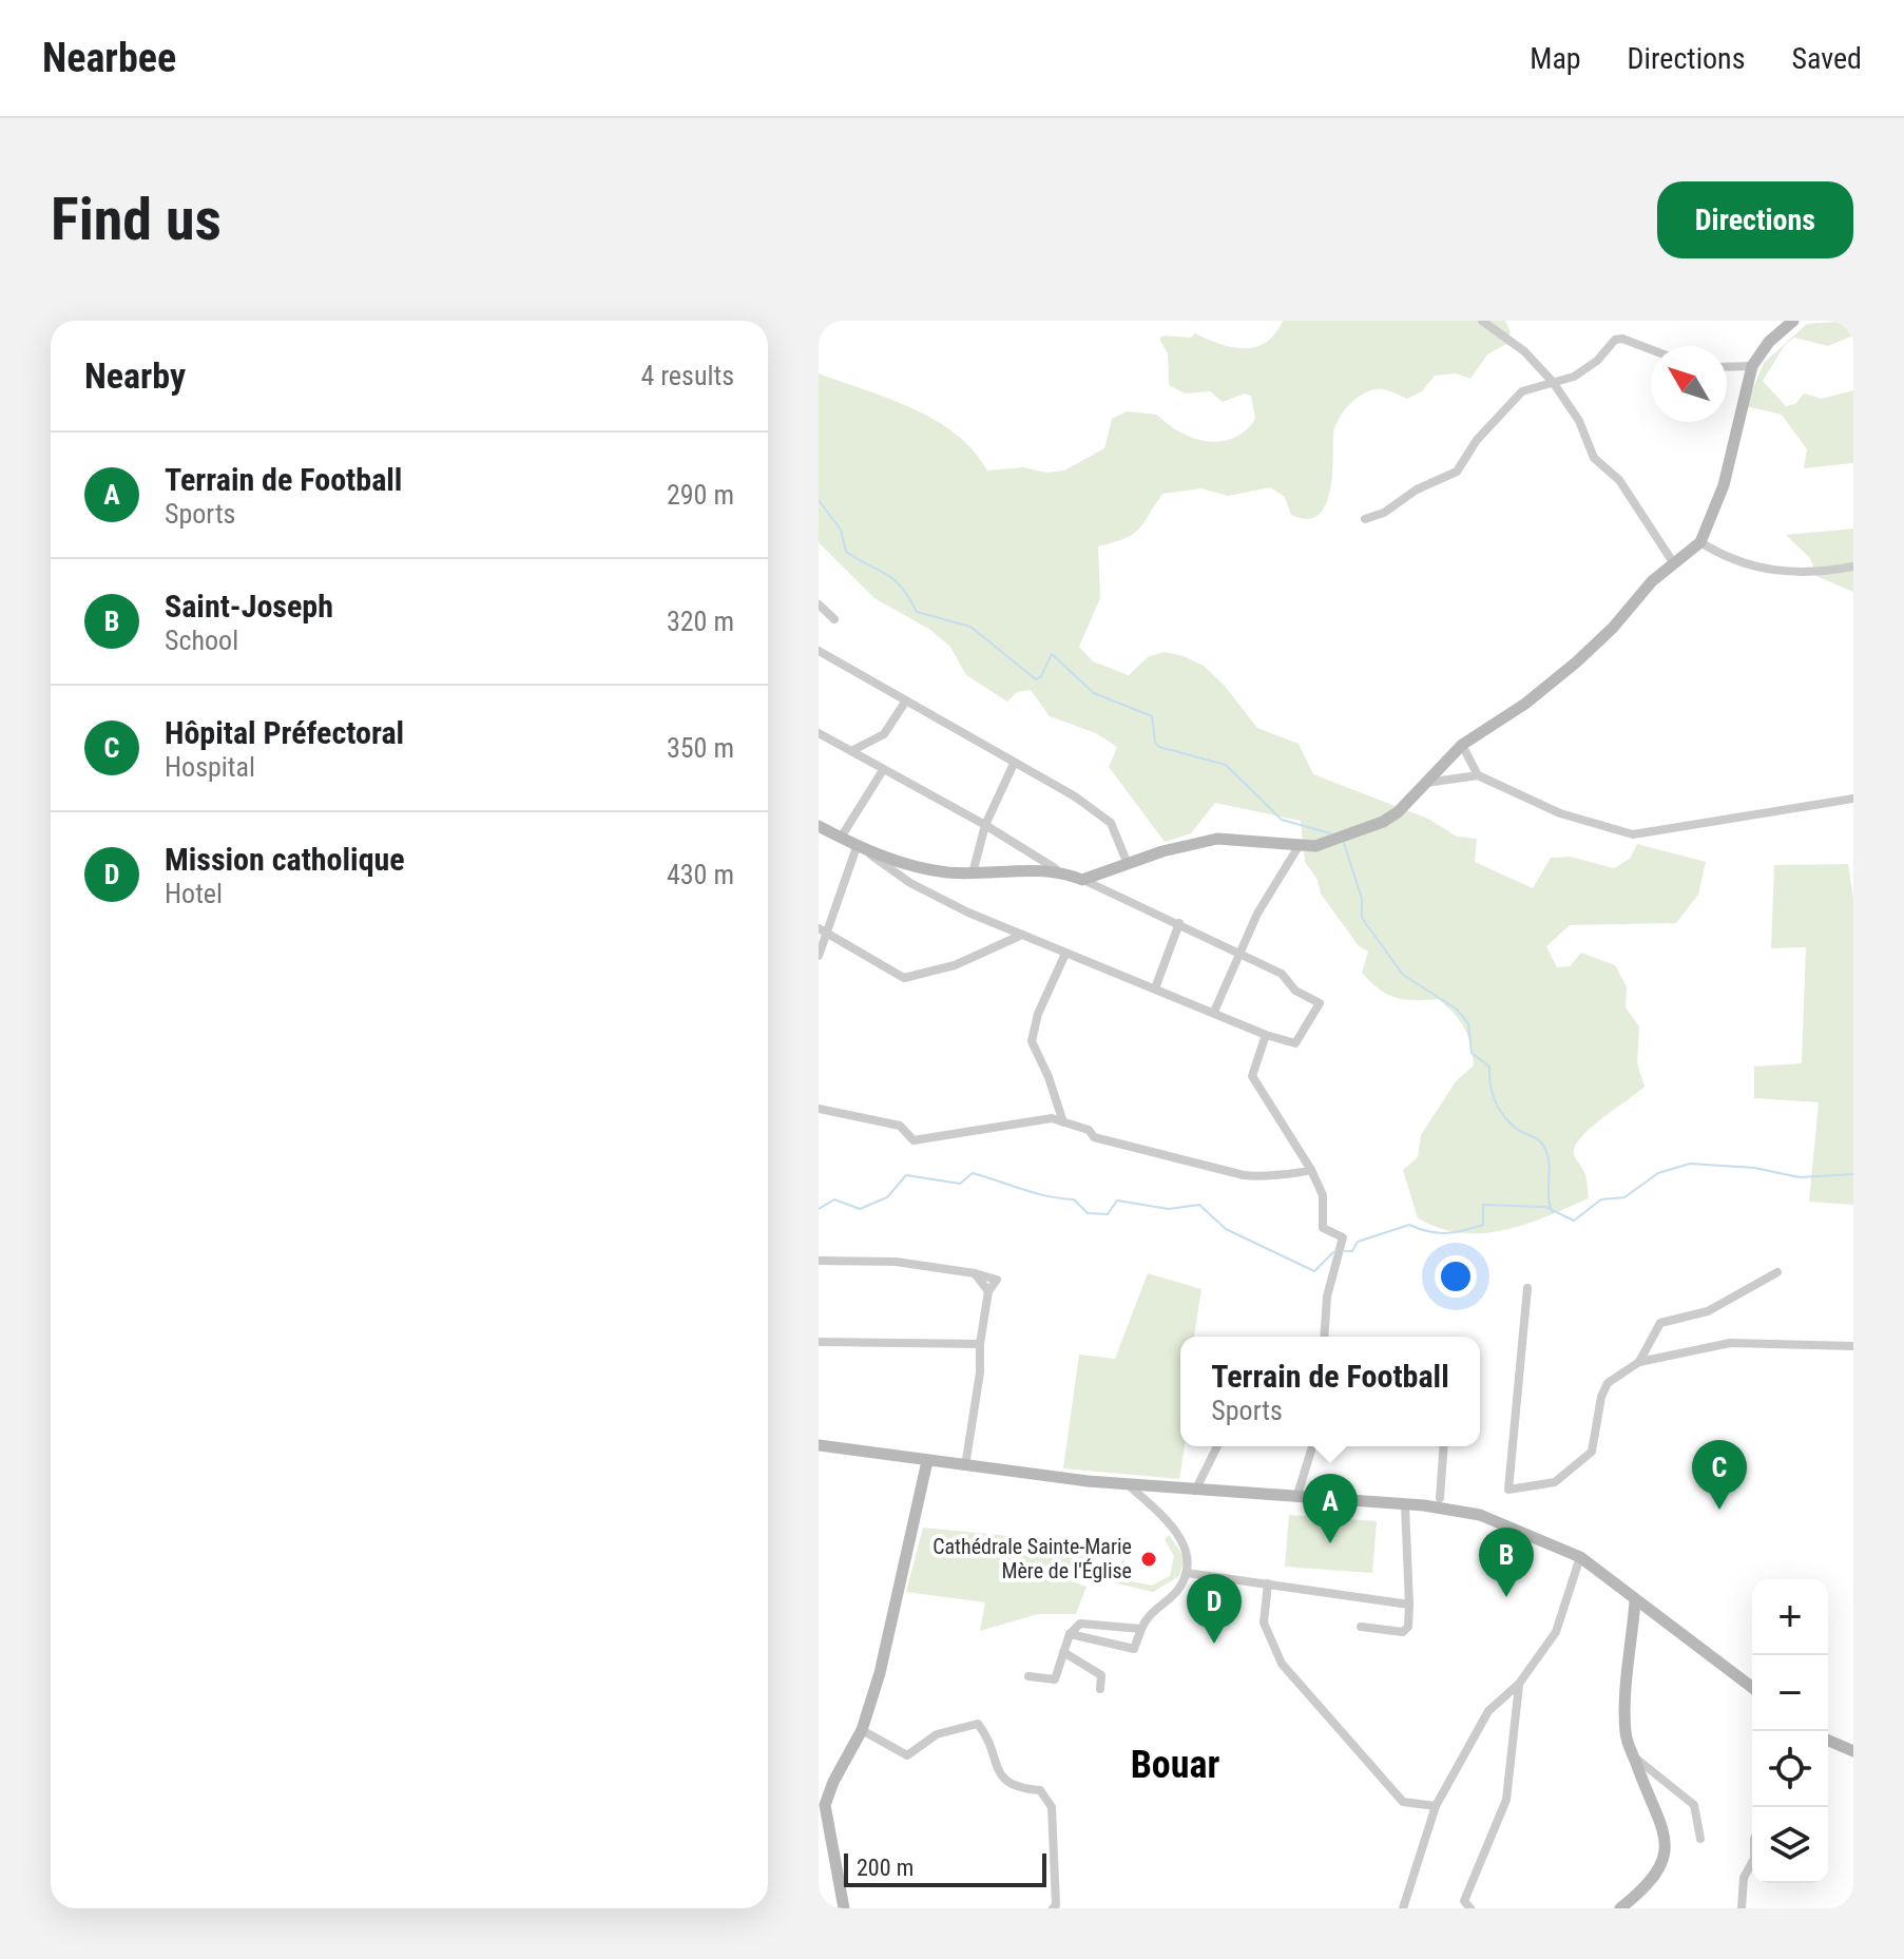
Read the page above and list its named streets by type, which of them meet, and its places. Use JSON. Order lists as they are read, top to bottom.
{
  "districts": ["Bouar"],
  "places": ["Cathédrale Sainte-Marie Mère de l'Église"],
  "scale_bar": "200 m",
  "north": "top left",
  "page": {
    "header": "Nearbee",
    "nav": ["Map", "Directions", "Saved"],
    "buttons": "Directions",
    "title": "Find us",
    "heading": ["Nearby", "4 results"],
    "list": [
      {
        "mark": "A",
        "name": "Terrain de Football",
        "note": "Sports",
        "value": "290 m"
      },
      {
        "mark": "B",
        "name": "Saint-Joseph",
        "note": "School",
        "value": "320 m"
      },
      {
        "mark": "C",
        "name": "Hôpital Préfectoral",
        "note": "Hospital",
        "value": "350 m"
      },
      {
        "mark": "D",
        "name": "Mission catholique",
        "note": "Hotel",
        "value": "430 m"
      }
    ],
    "popup": ["Terrain de Football", "Sports"],
    "pins": [
      "C",
      "A",
      "B",
      "D"
    ],
    "map_buttons": ["+", "−"],
    "scale": "200 m"
  }
}
